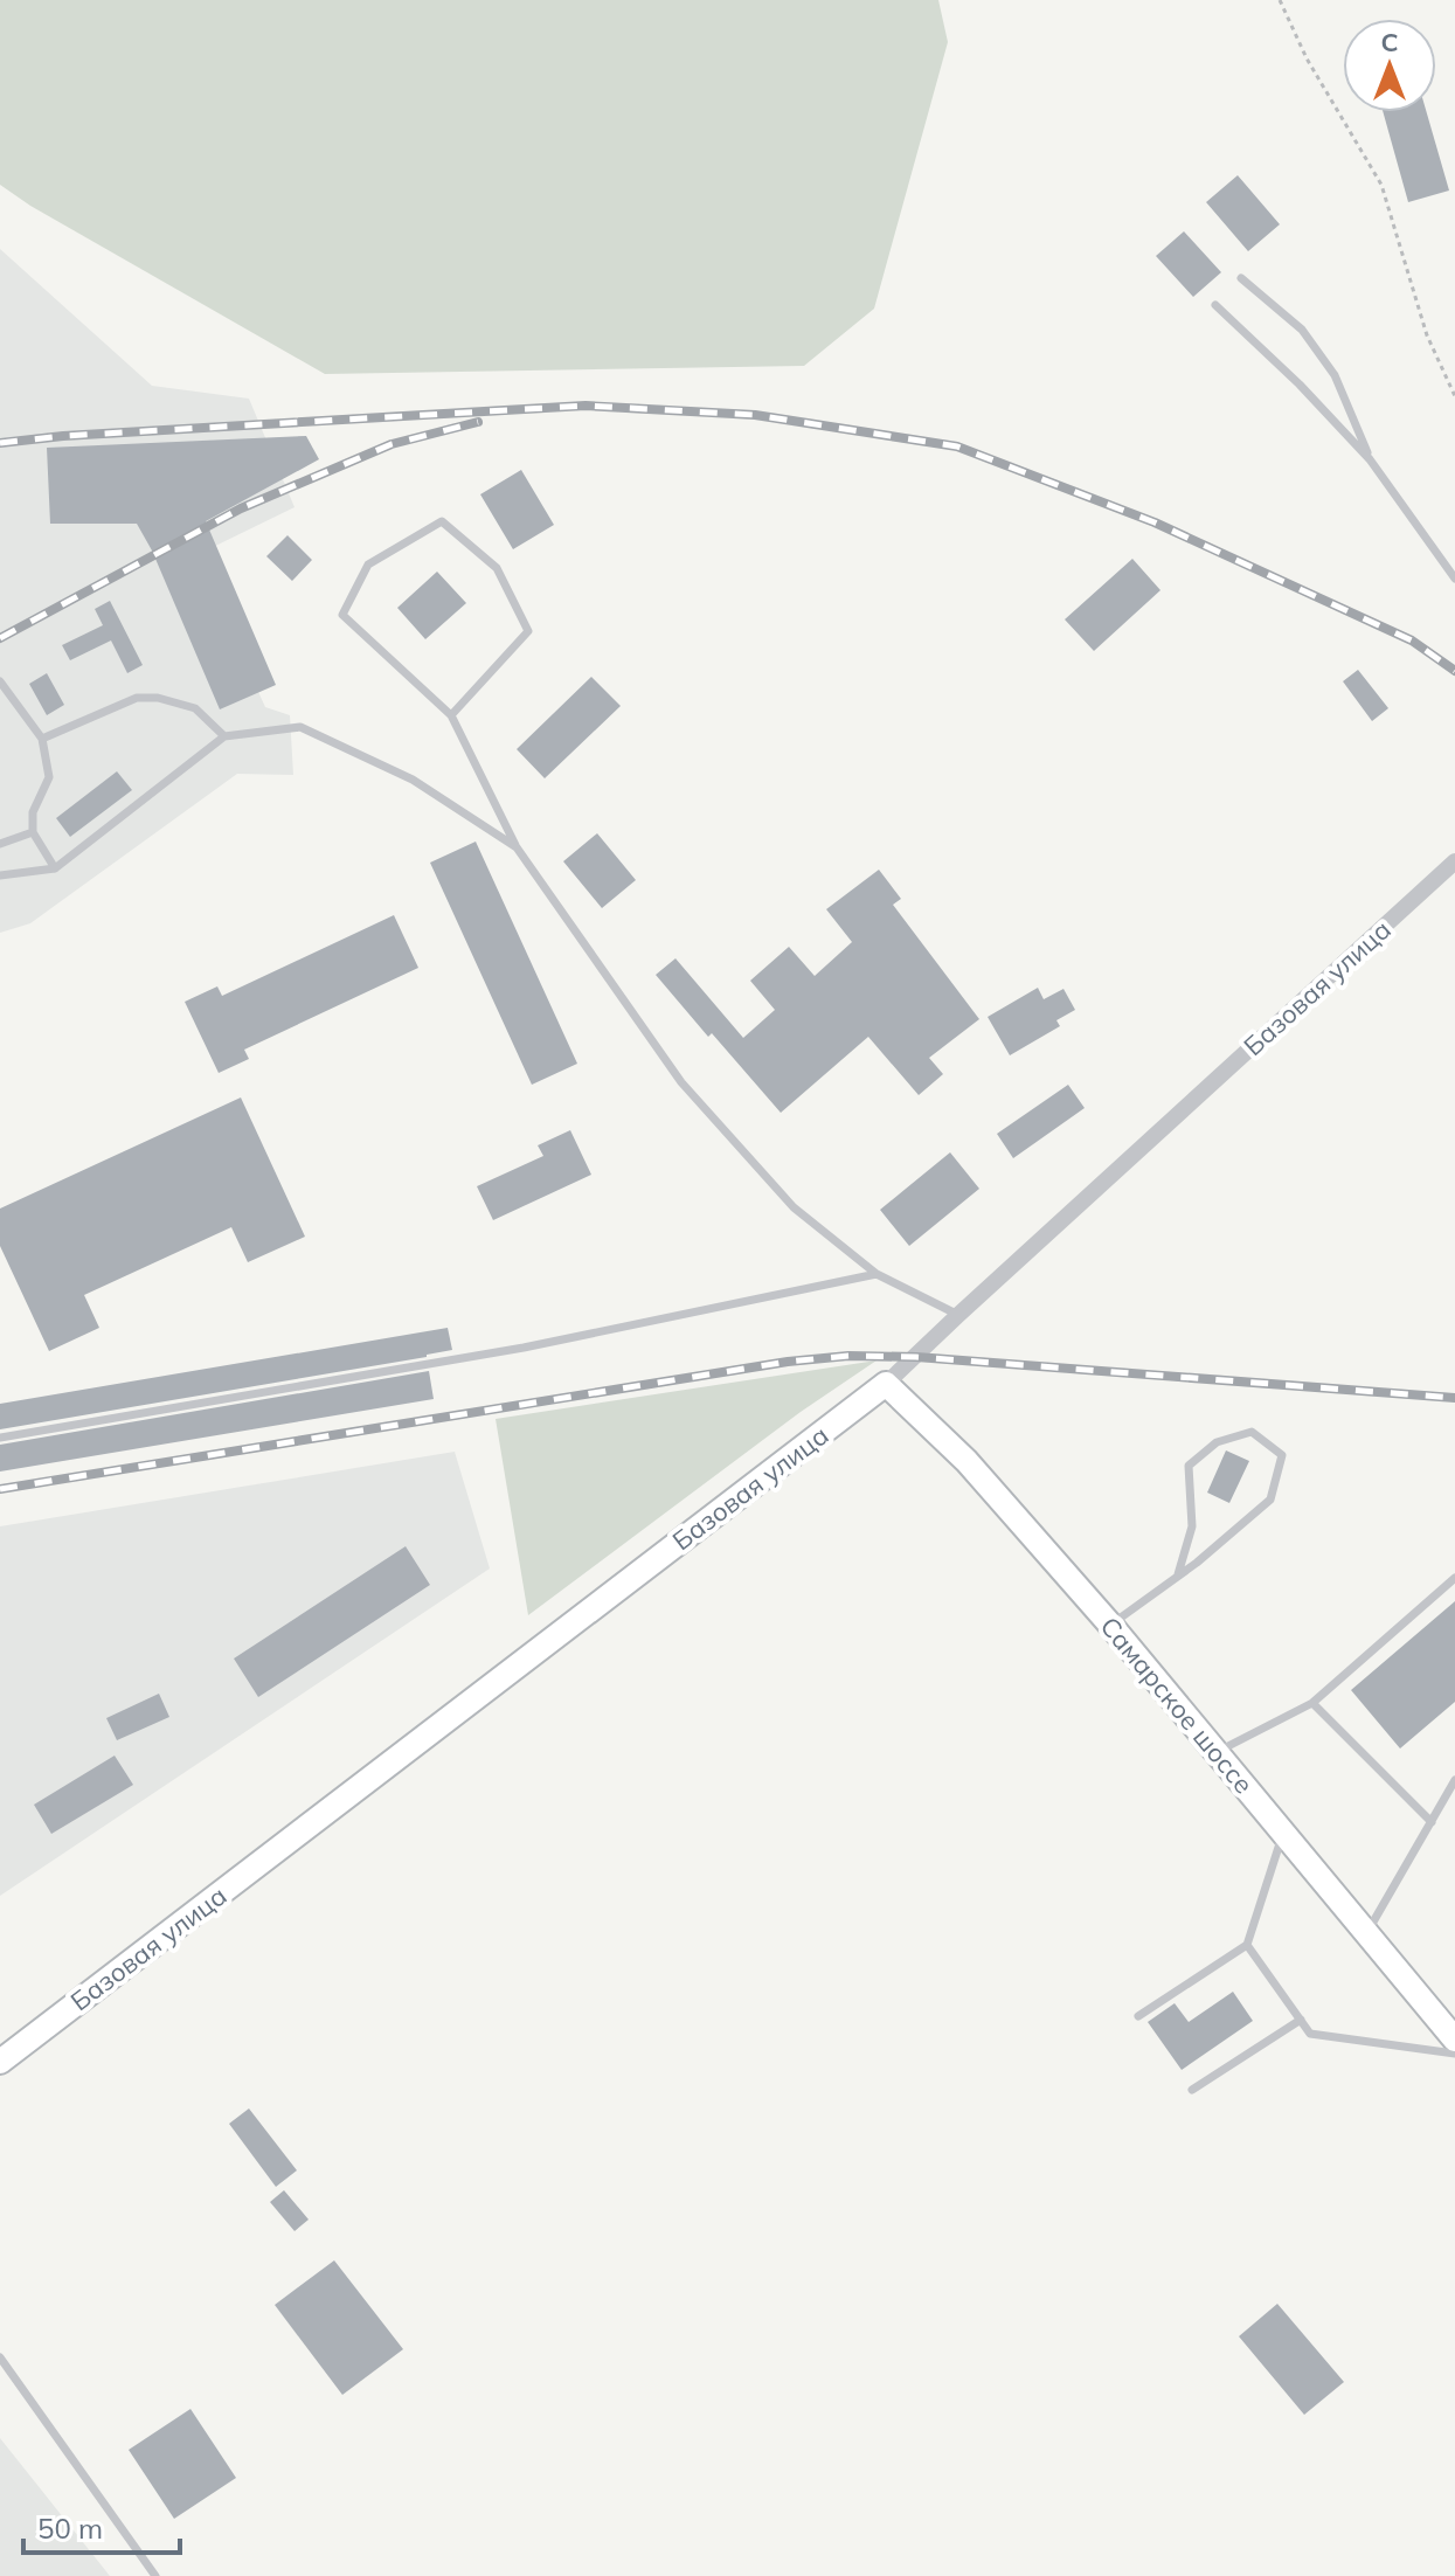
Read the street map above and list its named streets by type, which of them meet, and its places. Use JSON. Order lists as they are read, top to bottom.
{
  "streets": {
    "street": ["Базовая улица", "Самарское шоссе"]
  },
  "crossings": [
    ["Базовая улица", "Самарское шоссе"]
  ],
  "scale_bar": "50 m",
  "north": "top"
}
